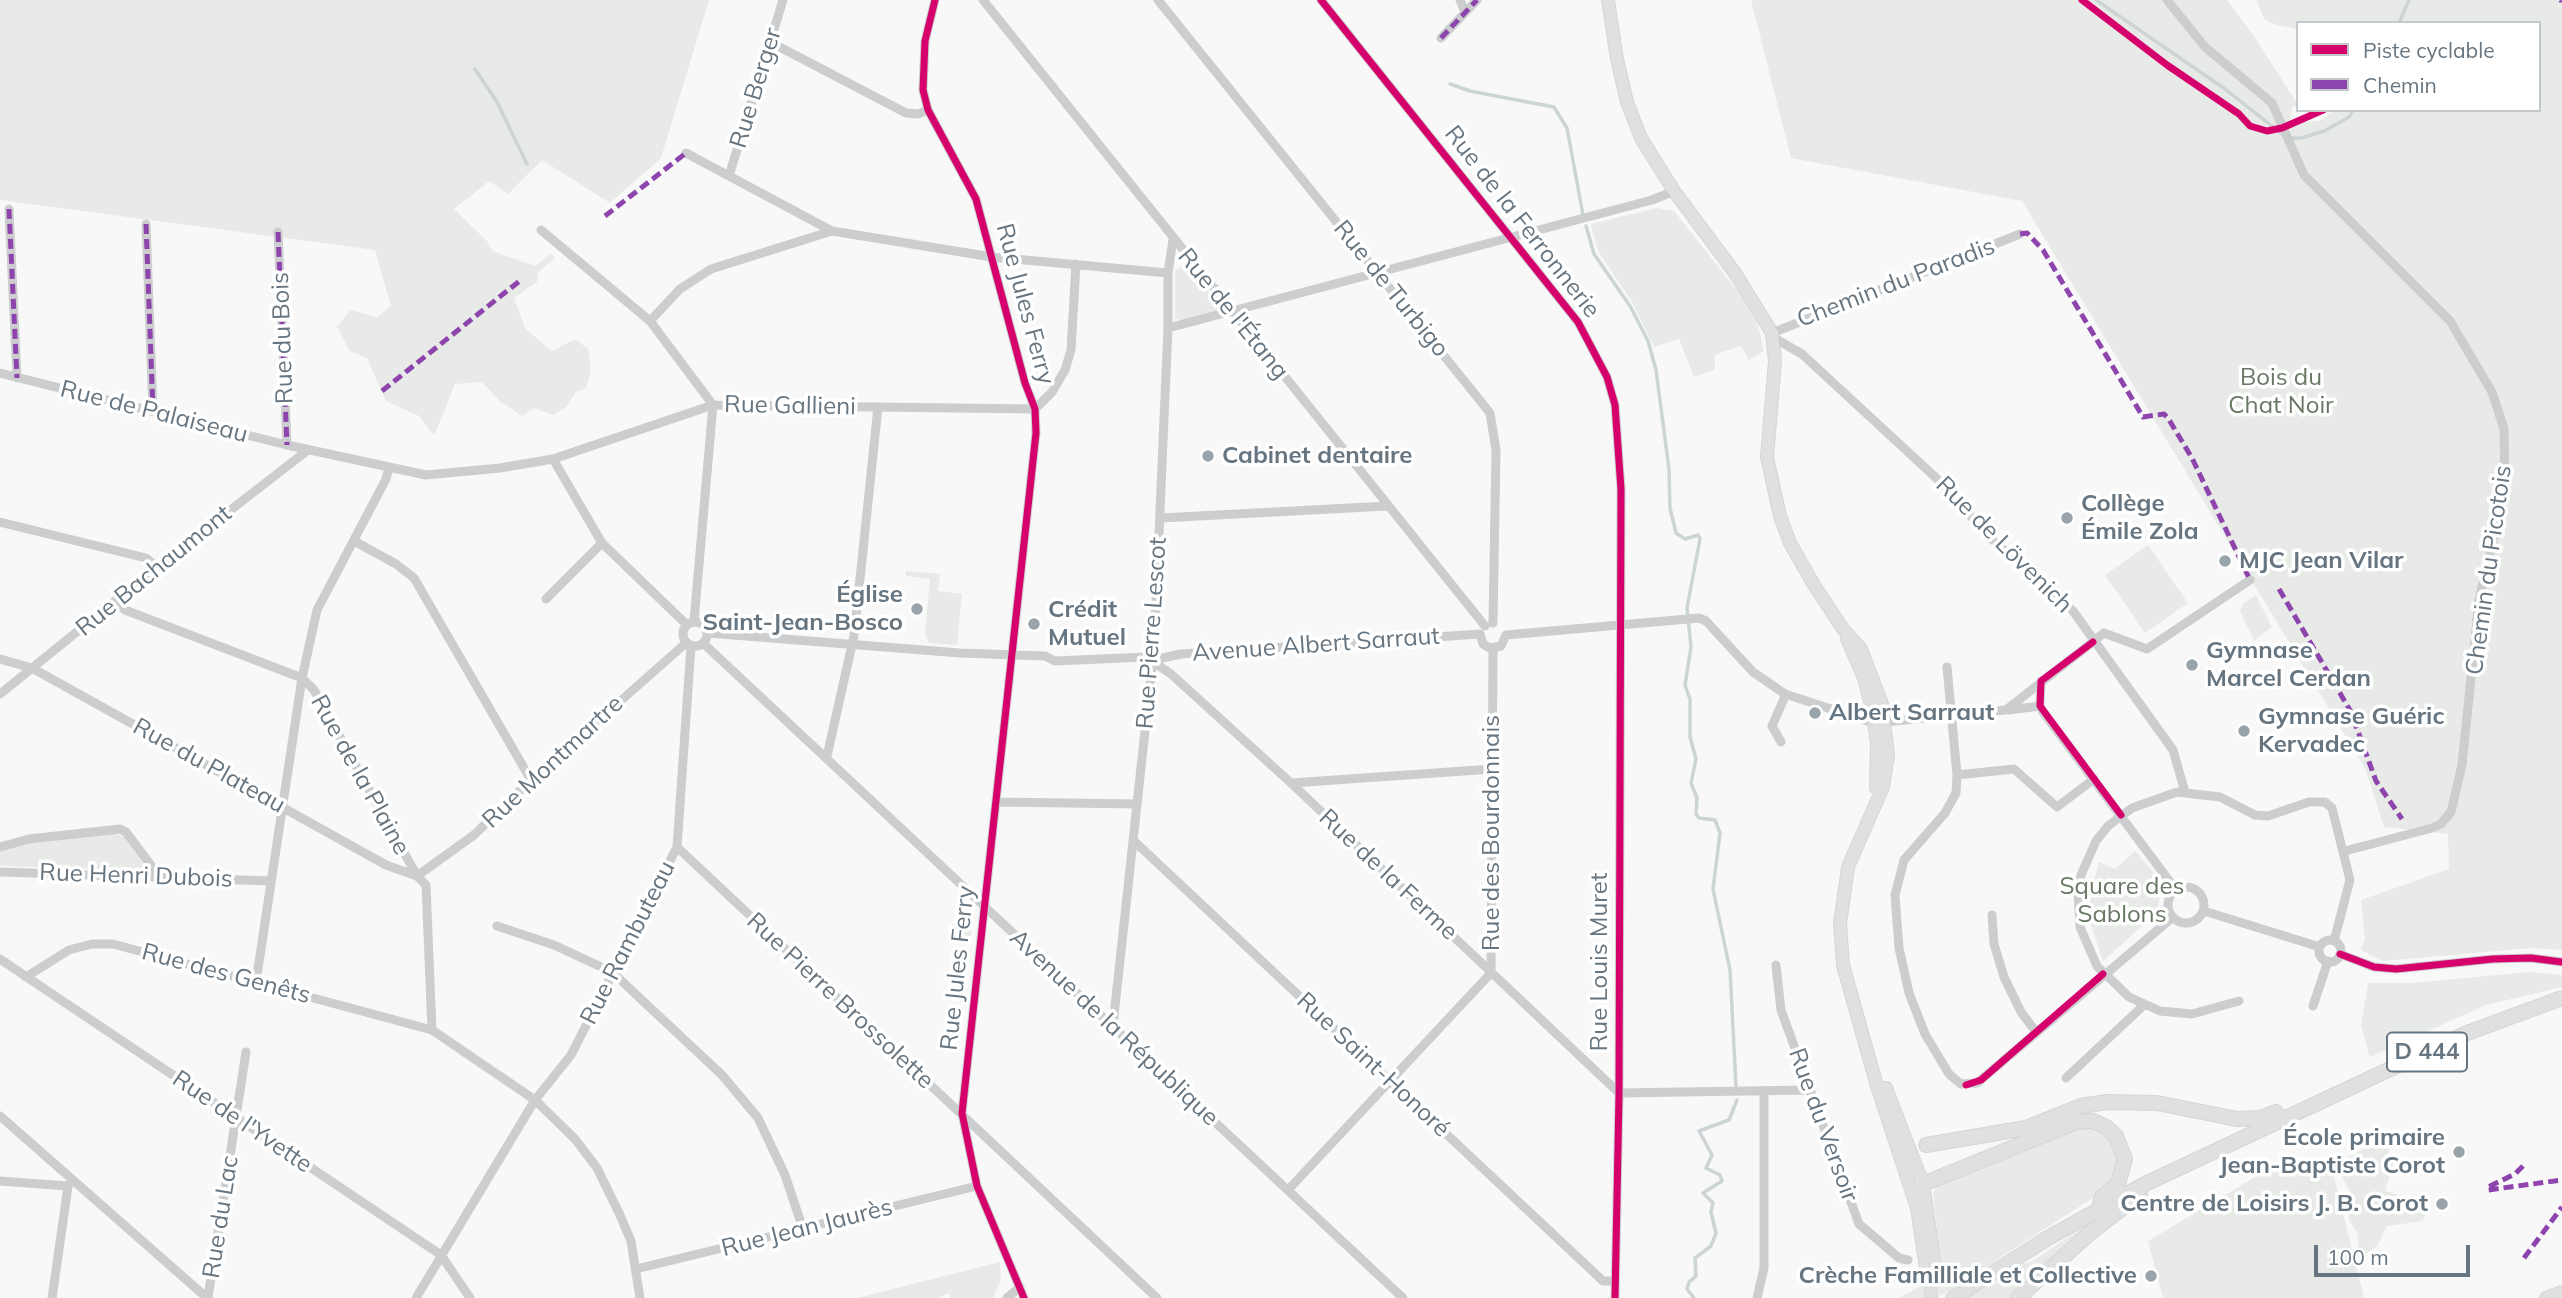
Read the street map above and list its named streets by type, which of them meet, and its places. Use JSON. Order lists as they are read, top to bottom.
{
  "streets": {
    "main road": ["D 444"],
    "street": [
      "Rue Berger",
      "Rue de la Ferronnerie",
      "Chemin du Paradis",
      "Rue de Turbigo",
      "Rue Jules Ferry",
      "Rue de l'Étang",
      "Rue du Bois",
      "Rue Gallieni",
      "Rue de Palaiseau",
      "Rue de Lövenich",
      "Chemin du Picotois",
      "Rue Bachaumont",
      "Rue Pierre Lescot",
      "Avenue Albert Sarraut",
      "Rue Montmartre",
      "Rue du Plateau",
      "Rue de la Plaine",
      "Rue des Bourdonnais",
      "Rue de la Ferme",
      "Rue Henri Dubois",
      "Rue Rambuteau",
      "Rue Louis Muret",
      "Rue des Genêts",
      "Rue Pierre Brossolette",
      "Avenue de la République",
      "Rue Saint-Honoré",
      "Rue de l'Yvette",
      "Rue du Versoir",
      "Rue du Lac",
      "Rue Jean Jaurès"
    ]
  },
  "crossings": [
    ["Rue de la Ferronnerie", "Rue Louis Muret"],
    ["Chemin du Paradis", "Rue de Lövenich"],
    ["Rue de Turbigo", "Rue de l'Étang"],
    ["Rue de Turbigo", "Avenue Albert Sarraut"],
    ["Rue de Turbigo", "Rue des Bourdonnais"],
    ["Rue Jules Ferry", "Rue Gallieni"],
    ["Rue Jules Ferry", "Avenue Albert Sarraut"],
    ["Rue Jules Ferry", "Rue Pierre Brossolette"],
    ["Rue Jules Ferry", "Avenue de la République"],
    ["Rue Jules Ferry", "Rue Jean Jaurès"],
    ["Rue de l'Étang", "Rue Pierre Lescot"],
    ["Rue de l'Étang", "Avenue Albert Sarraut"],
    ["Rue de l'Étang", "Rue des Bourdonnais"],
    ["Rue du Bois", "Rue de Palaiseau"],
    ["Rue Gallieni", "Rue de Palaiseau"],
    ["Rue de Palaiseau", "Rue Bachaumont"],
    ["Rue Bachaumont", "Rue du Plateau"],
    ["Rue Bachaumont", "Rue de la Plaine"],
    ["Rue Pierre Lescot", "Avenue Albert Sarraut"],
    ["Rue Pierre Lescot", "Rue de la Ferme"],
    ["Rue Pierre Lescot", "Avenue de la République"],
    ["Rue Pierre Lescot", "Rue Saint-Honoré"],
    ["Avenue Albert Sarraut", "Rue des Bourdonnais"],
    ["Avenue Albert Sarraut", "Rue de la Ferme"],
    ["Rue Montmartre", "Rue du Plateau"],
    ["Rue Montmartre", "Rue de la Plaine"],
    ["Rue Montmartre", "Rue Rambuteau"],
    ["Rue Montmartre", "Avenue de la République"],
    ["Rue du Plateau", "Rue de la Plaine"],
    ["Rue de la Plaine", "Rue des Genêts"],
    ["Rue des Bourdonnais", "Rue de la Ferme"],
    ["Rue des Bourdonnais", "Avenue de la République"],
    ["Rue des Bourdonnais", "Rue Saint-Honoré"],
    ["Rue de la Ferme", "Rue Louis Muret"],
    ["Rue Rambuteau", "Rue des Genêts"],
    ["Rue Rambuteau", "Rue Pierre Brossolette"],
    ["Rue Rambuteau", "Avenue de la République"],
    ["Rue Rambuteau", "Rue de l'Yvette"],
    ["Rue Louis Muret", "Rue Saint-Honoré"],
    ["Rue des Genêts", "Rue de l'Yvette"],
    ["Rue des Genêts", "Rue Jean Jaurès"],
    ["Rue de l'Yvette", "Rue du Lac"]
  ],
  "parks": ["Bois du Chat Noir", "Square des Sablons"],
  "places": [
    "Cabinet dentaire",
    "Collège Émile Zola",
    "MJC Jean Vilar",
    "Église Saint-Jean-Bosco",
    "Crédit Mutuel",
    "Gymnase Marcel Cerdan",
    "Albert Sarraut",
    "Gymnase Guéric Kervadec",
    "École primaire Jean-Baptiste Corot",
    "Centre de Loisirs J. B. Corot",
    "Crèche Familliale et Collective"
  ],
  "legend": ["Piste cyclable", "Chemin"],
  "scale_bar": "100 m"
}
